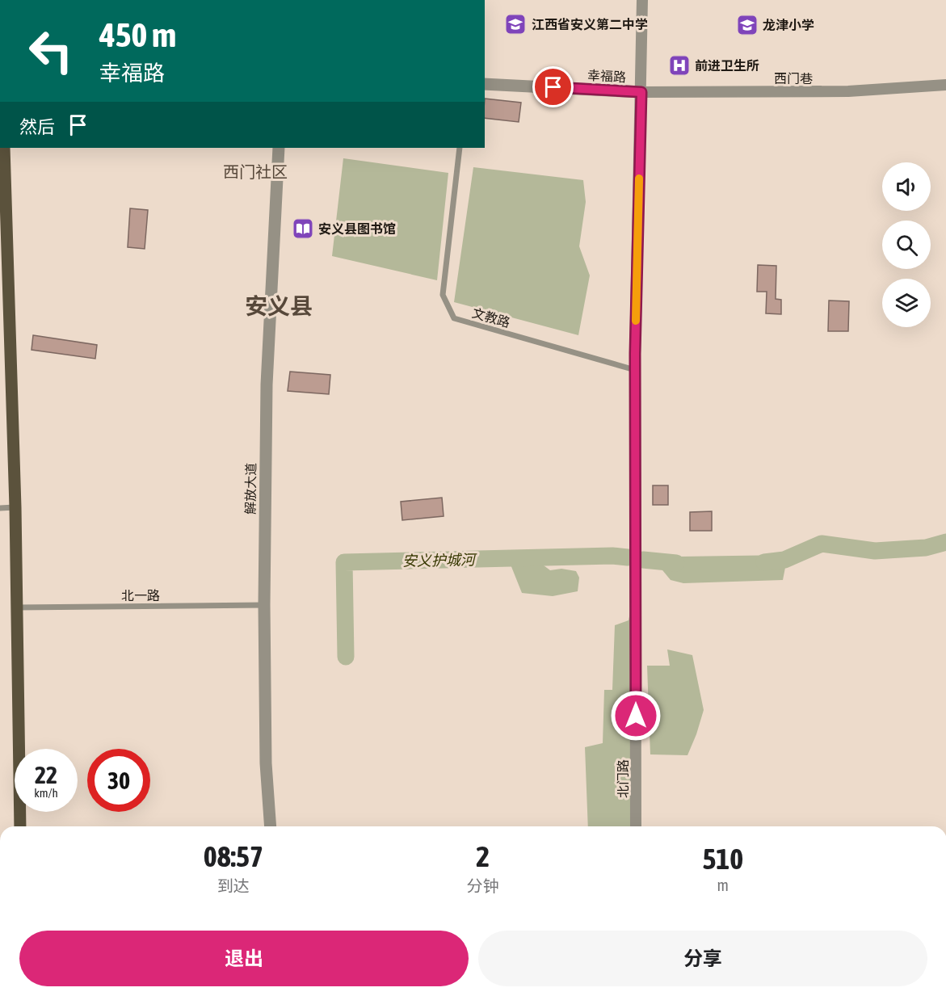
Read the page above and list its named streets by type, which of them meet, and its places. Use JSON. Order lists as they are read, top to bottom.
{
  "streets": {
    "street": [
      "幸福路",
      "西门巷",
      "解放大道",
      "北门路"
    ],
    "lane": ["文教路", "北一路"]
  },
  "crossings": [
    ["幸福路", "西门巷"],
    ["幸福路", "北门路"],
    ["西门巷", "北门路"],
    ["文教路", "北门路"],
    ["解放大道", "北一路"]
  ],
  "districts": ["西门社区", "安义县"],
  "water": ["安义护城河"],
  "places": {
    "school or university": ["江西省安义第二中学", "龙津小学"],
    "hospital": ["前进卫生所"],
    "library": ["安义县图书馆"]
  },
  "page": {
    "turn": ["450 m", "幸福路"],
    "then": "然后",
    "speed": "22 km/h",
    "limit": "30",
    "eta": [
      "08:57",
      "到达",
      "2",
      "分钟",
      "510",
      "m"
    ],
    "buttons": ["退出", "分享"]
  }
}
